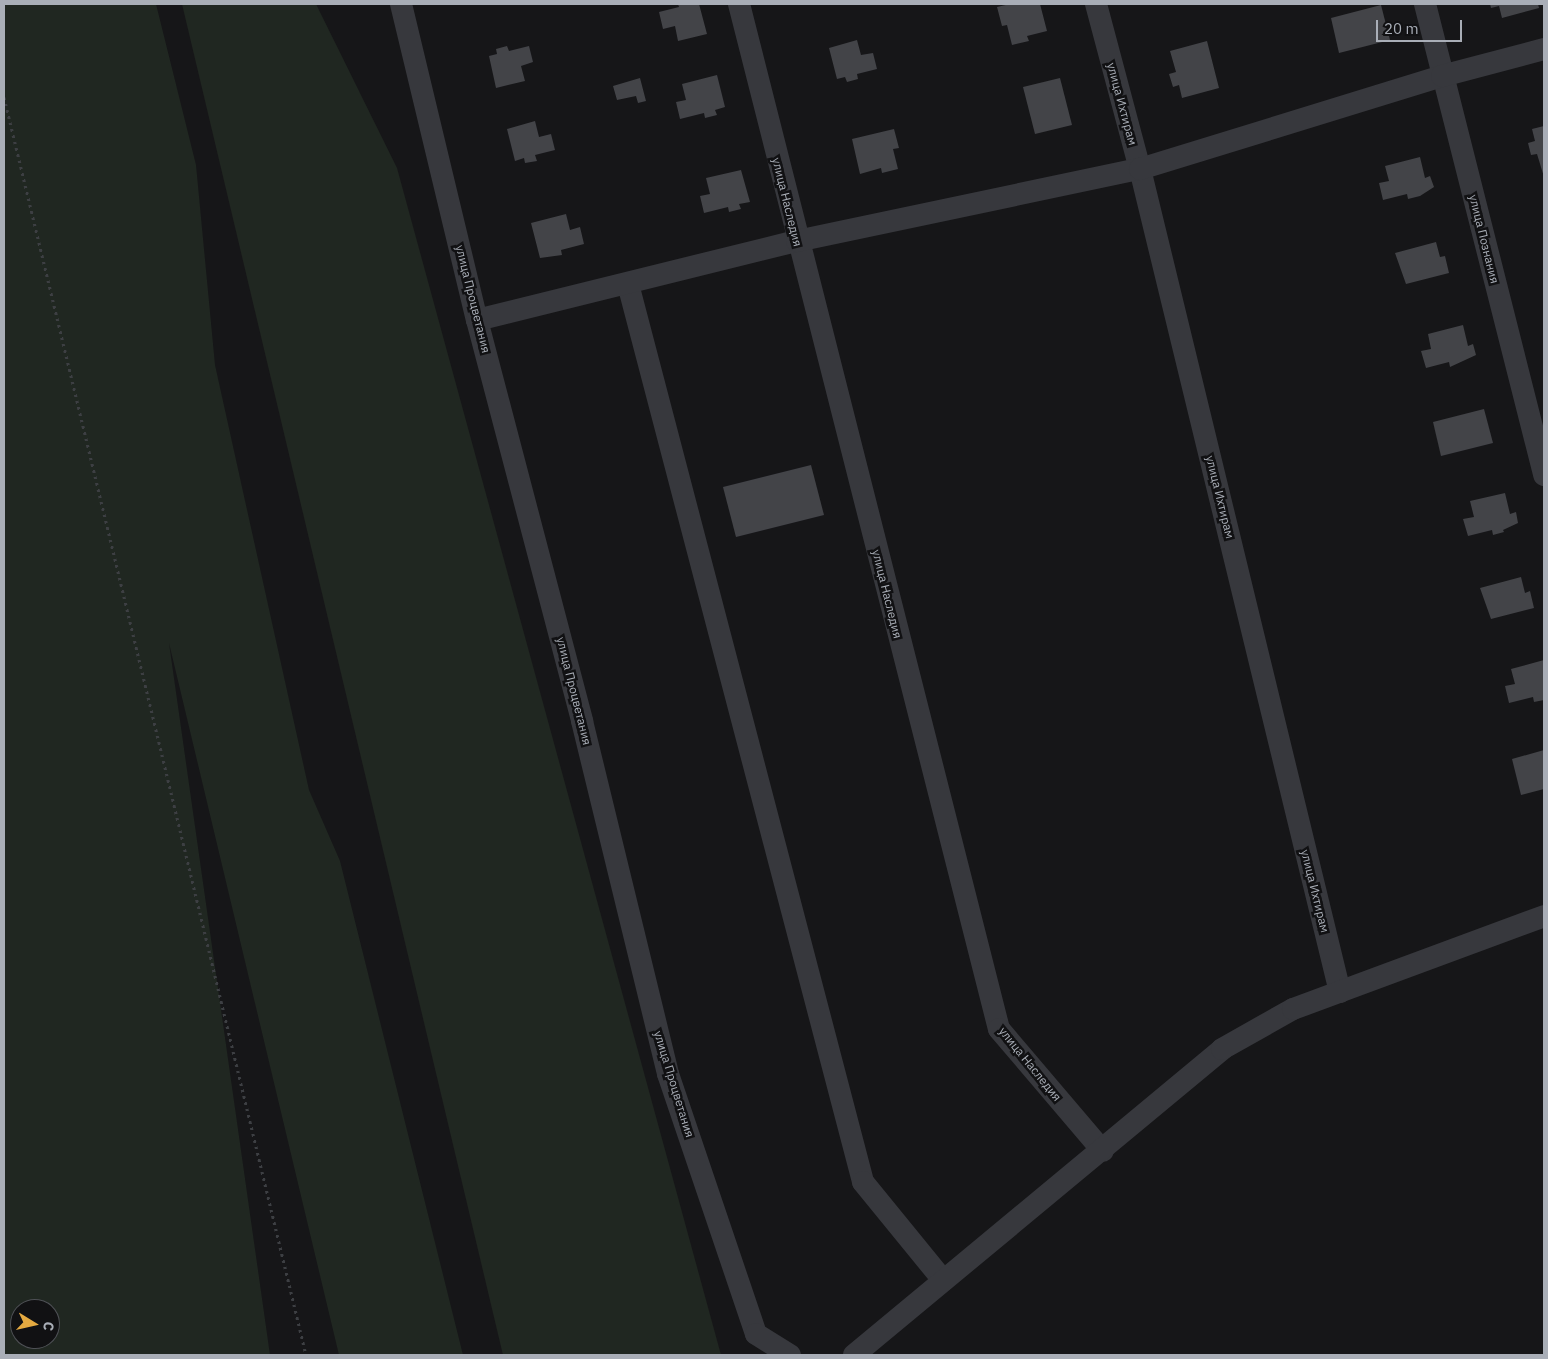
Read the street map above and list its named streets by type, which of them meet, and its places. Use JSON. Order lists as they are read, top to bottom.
{
  "streets": {
    "street": [
      "улица Ихтирам",
      "улица Наследия",
      "улица Познания",
      "улица Процветания"
    ]
  },
  "scale_bar": "20 m",
  "north": "right"
}
